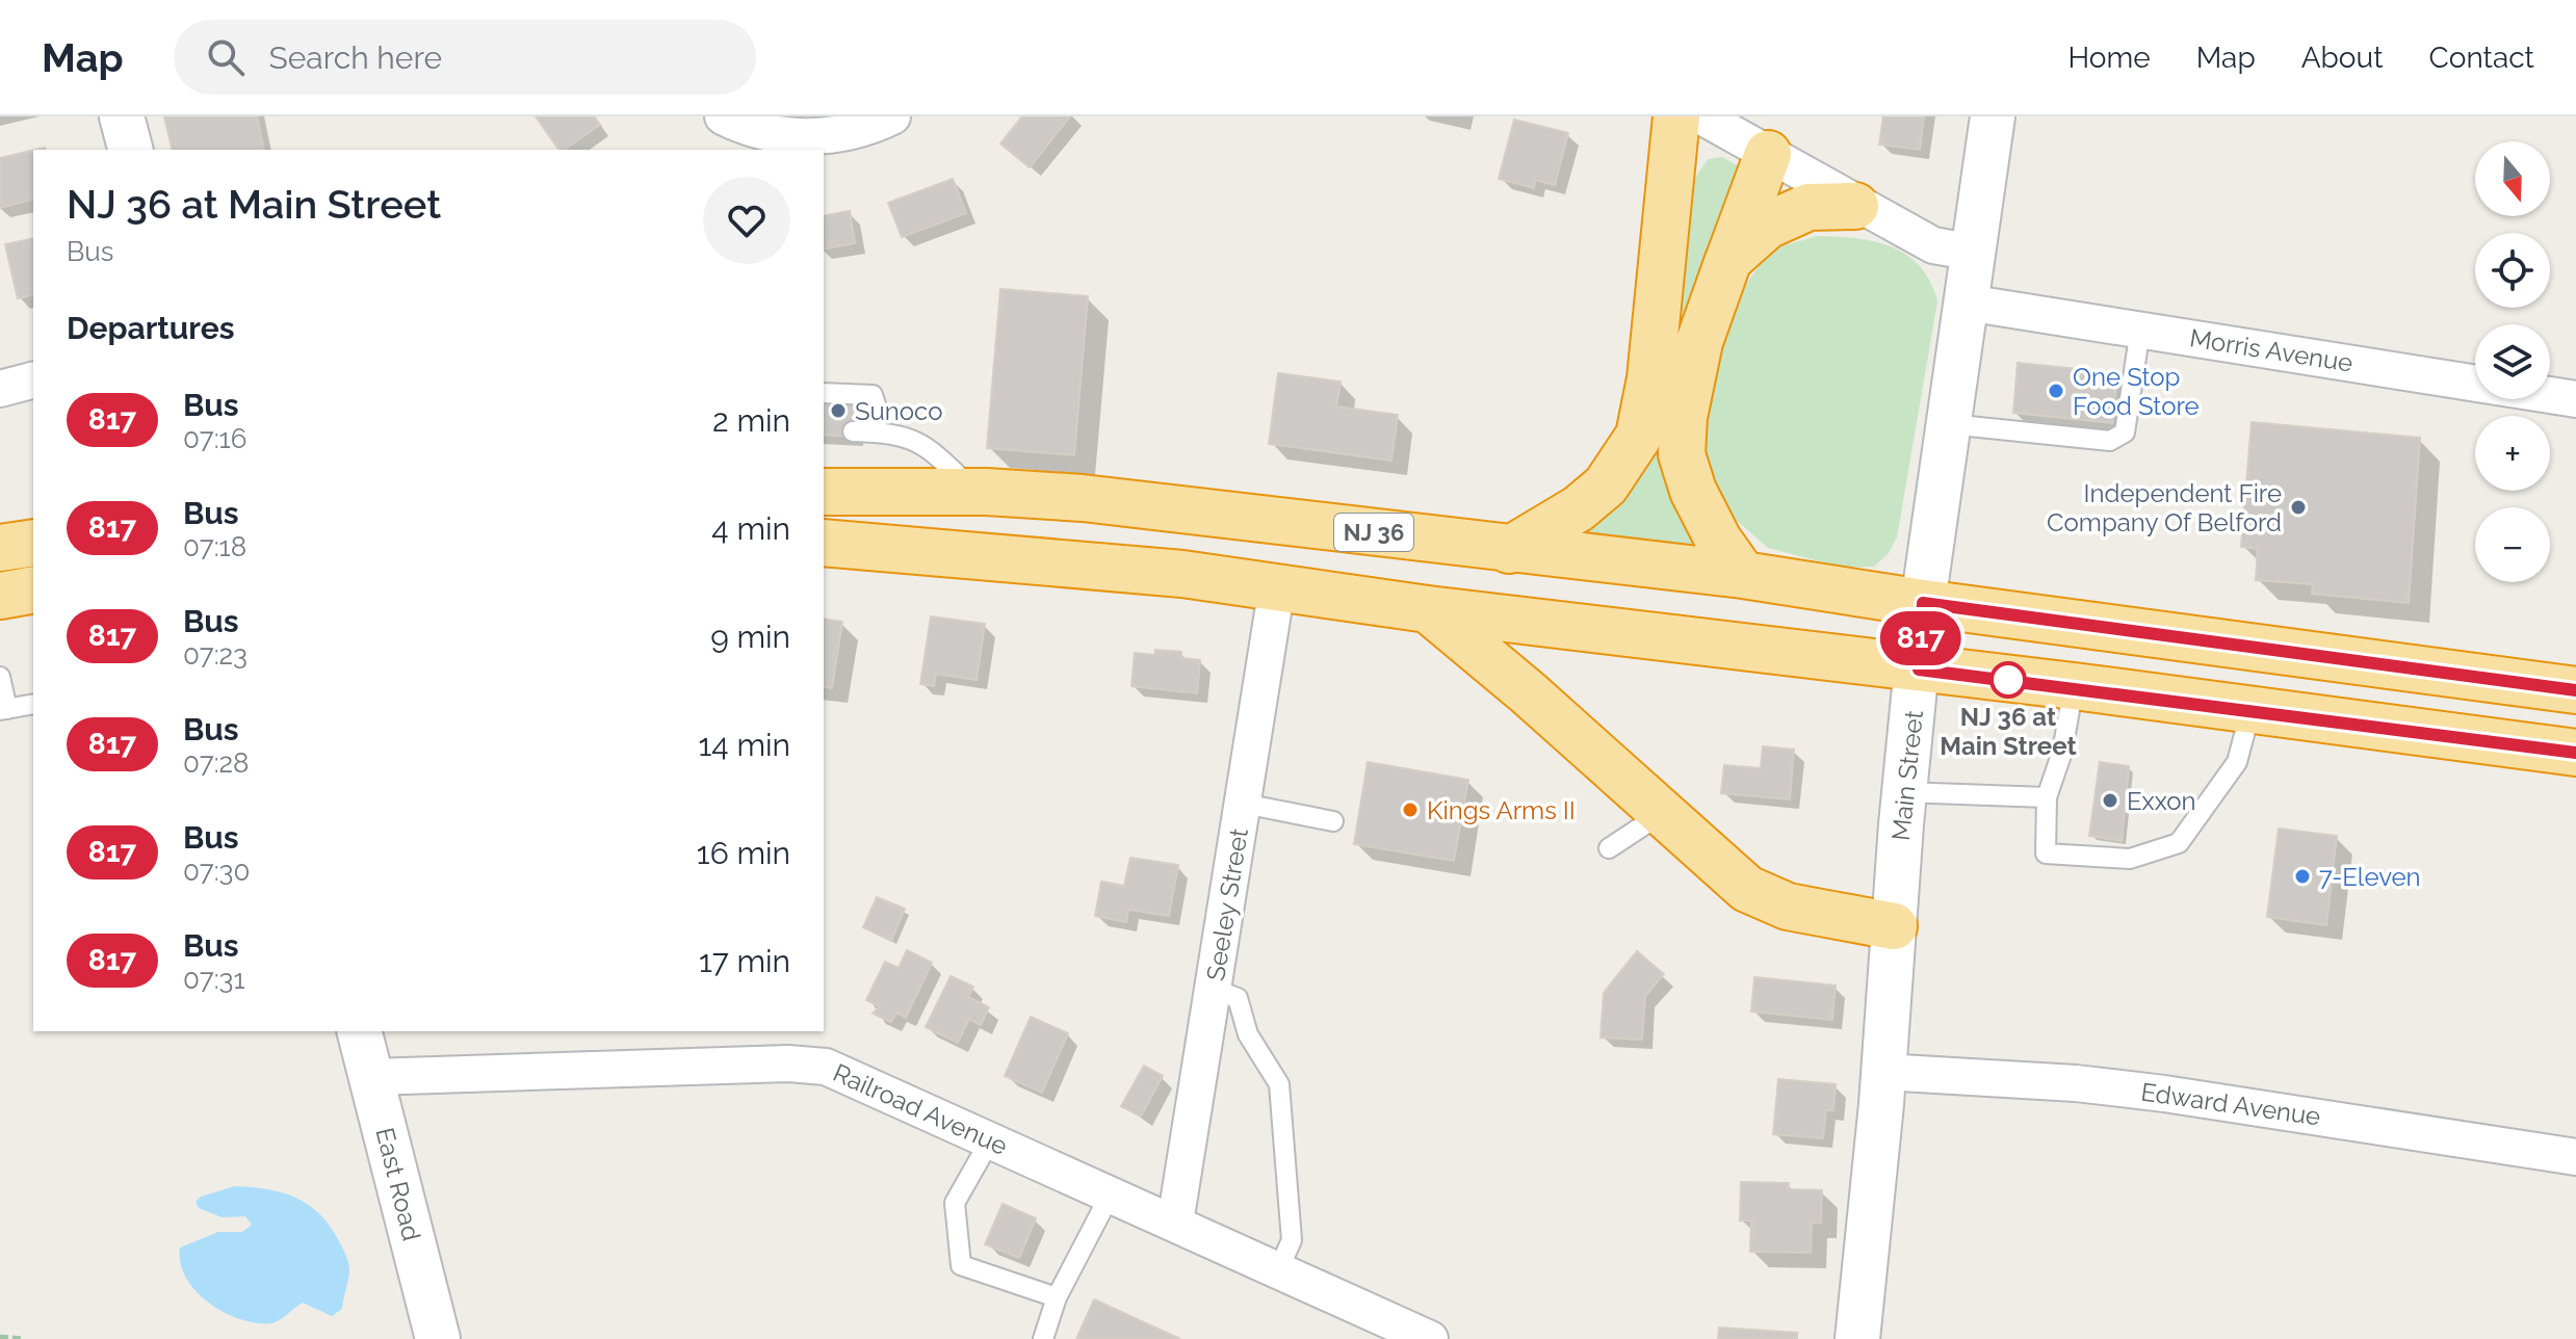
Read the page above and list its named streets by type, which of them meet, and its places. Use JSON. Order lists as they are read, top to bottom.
{
  "streets": {
    "highway": ["NJ 36"],
    "street": [
      "Morris Avenue",
      "Main Street",
      "Seeley Street",
      "Edward Avenue",
      "Railroad Avenue",
      "East Road"
    ]
  },
  "crossings": [
    ["Morris Avenue", "Main Street"],
    ["NJ 36", "Main Street"],
    ["Main Street", "Edward Avenue"],
    ["Seeley Street", "Railroad Avenue"],
    ["Railroad Avenue", "East Road"]
  ],
  "places": [
    "One Stop Food Store",
    "Sunoco",
    "Independent Fire Company Of Belford",
    "NJ 36 at Main Street",
    "Exxon",
    "Kings Arms II",
    "7-Eleven"
  ],
  "lines": ["bus line 817"],
  "north": "bottom",
  "page": {
    "header": "Map",
    "search": "Search here",
    "nav": [
      "Home",
      "Map",
      "About",
      "Contact"
    ],
    "on_map": "817",
    "map_buttons": ["+", "−"],
    "heading": [
      ["NJ 36 at Main Street", "Bus"],
      "Departures"
    ],
    "list": [
      {
        "mark": "817",
        "name": "Bus",
        "note": "07:16",
        "value": "2 min"
      },
      {
        "mark": "817",
        "name": "Bus",
        "note": "07:18",
        "value": "4 min"
      },
      {
        "mark": "817",
        "name": "Bus",
        "note": "07:23",
        "value": "9 min"
      },
      {
        "mark": "817",
        "name": "Bus",
        "note": "07:28",
        "value": "14 min"
      },
      {
        "mark": "817",
        "name": "Bus",
        "note": "07:30",
        "value": "16 min"
      },
      {
        "mark": "817",
        "name": "Bus",
        "note": "07:31",
        "value": "17 min"
      }
    ]
  }
}
